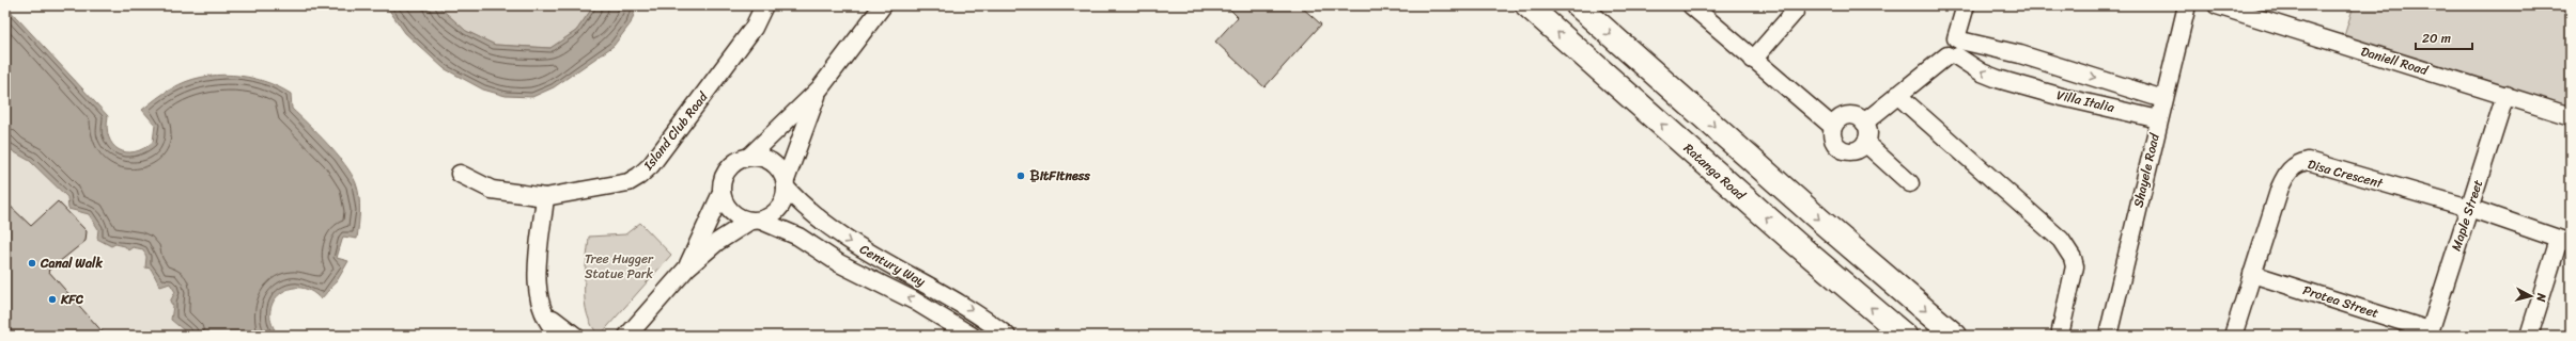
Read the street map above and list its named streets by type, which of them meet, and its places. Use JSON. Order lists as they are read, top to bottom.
{
  "streets": {
    "main road": ["Ratanga Road"],
    "street": [
      "Daniell Road",
      "Villa Italia",
      "Island Club Road",
      "Shayele Road",
      "Disa Crescent",
      "Maple Street",
      "Century Way",
      "Protea Street"
    ]
  },
  "crossings": [
    ["Daniell Road", "Maple Street"],
    ["Villa Italia", "Shayele Road"],
    ["Disa Crescent", "Maple Street"],
    ["Disa Crescent", "Protea Street"],
    ["Maple Street", "Protea Street"]
  ],
  "parks": ["Tree Hugger Statue Park"],
  "places": ["₿itFitness", "Canal Walk", "KFC"],
  "scale_bar": "20 m",
  "north": "right"
}
